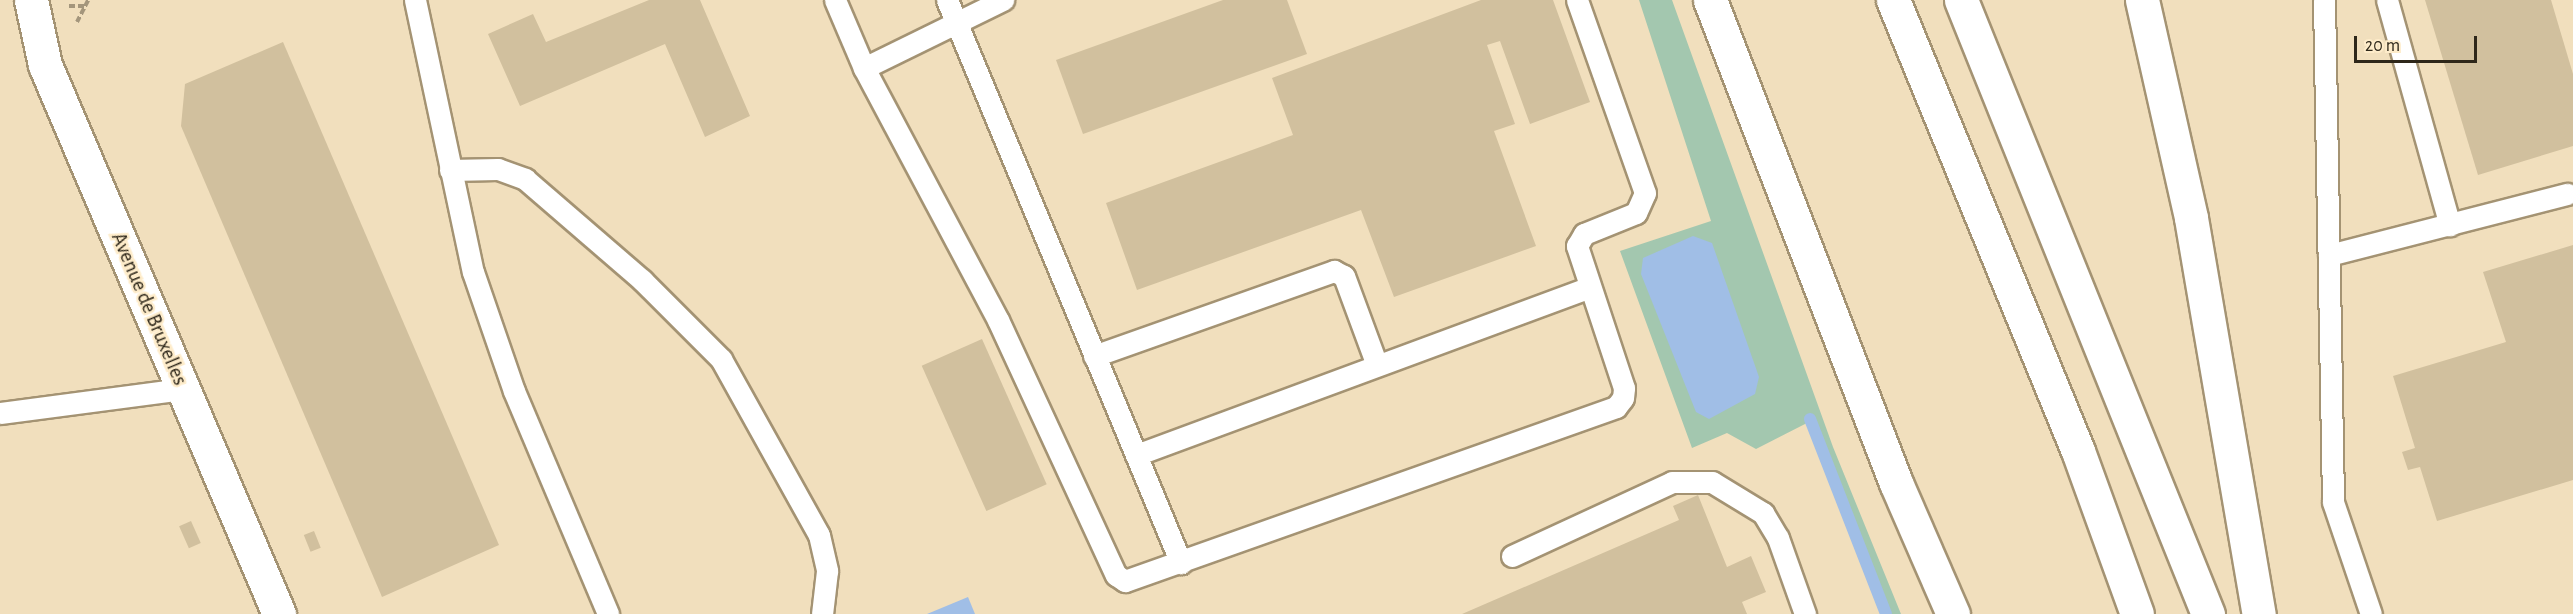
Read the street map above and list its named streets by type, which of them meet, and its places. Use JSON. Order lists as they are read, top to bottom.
{
  "streets": {
    "main road": ["Avenue de Bruxelles"]
  },
  "scale_bar": "20 m"
}
